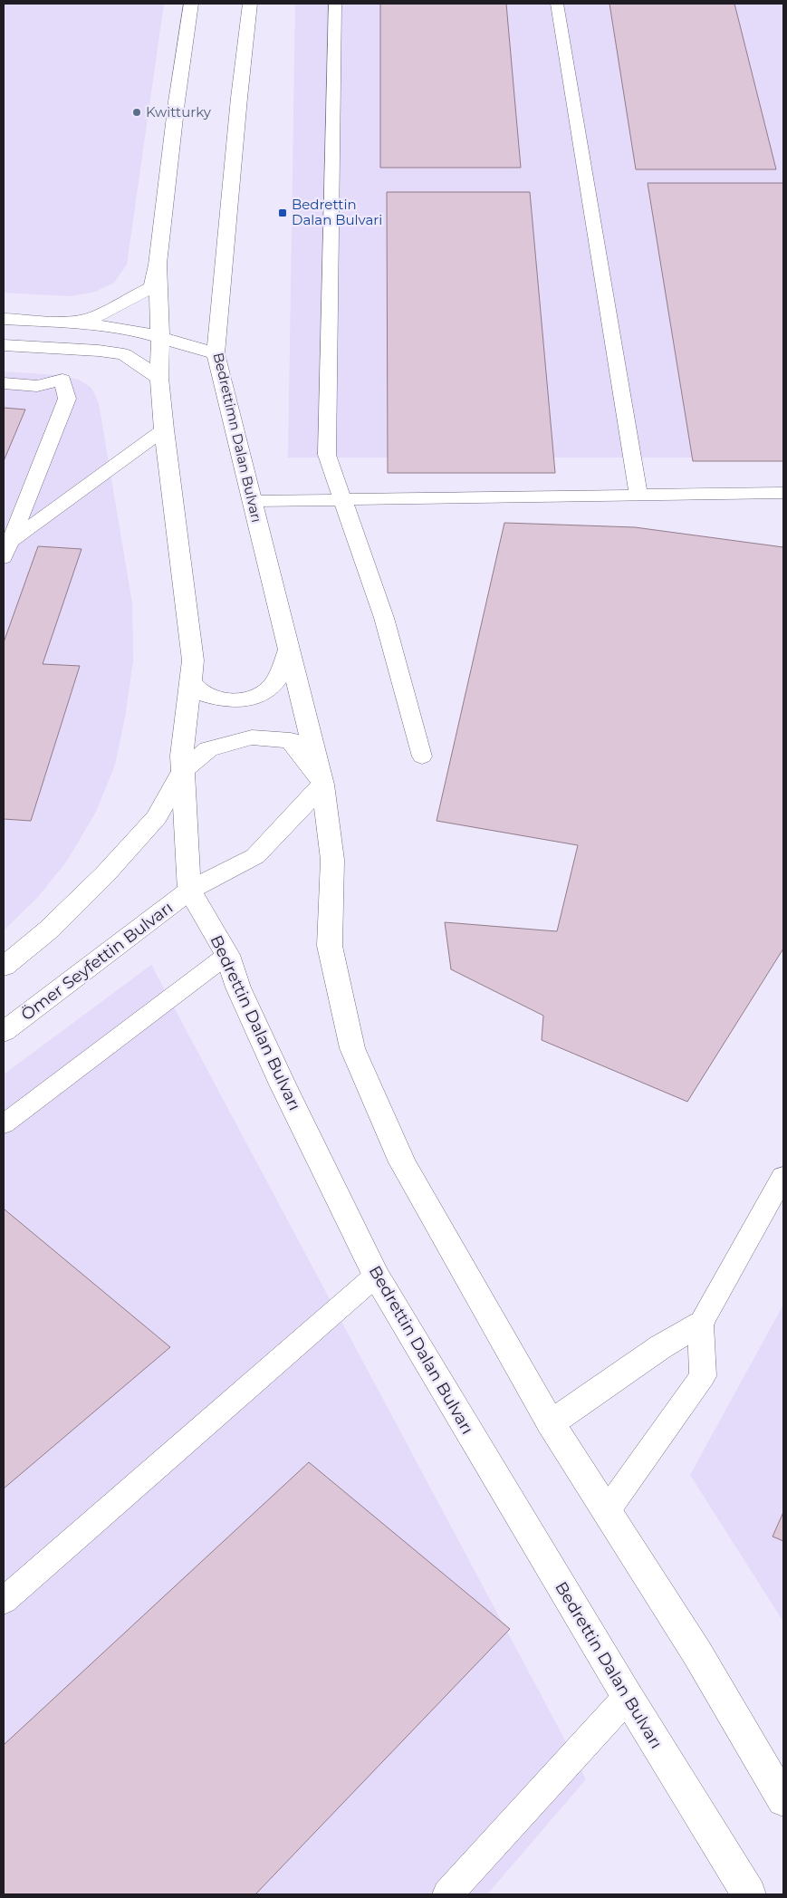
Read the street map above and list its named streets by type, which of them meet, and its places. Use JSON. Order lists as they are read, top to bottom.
{
  "streets": {
    "main road": ["Bedrettimn Dalan Bulvarı", "Ömer Seyfettin Bulvarı", "Bedrettin Dalan Bulvarı"]
  },
  "crossings": [
    ["Bedrettimn Dalan Bulvarı", "Ömer Seyfettin Bulvarı"],
    ["Ömer Seyfettin Bulvarı", "Bedrettin Dalan Bulvarı"]
  ],
  "places": {
    "other": ["Kwitturky"],
    "transit": ["Bedrettin Dalan Bulvari"]
  }
}
